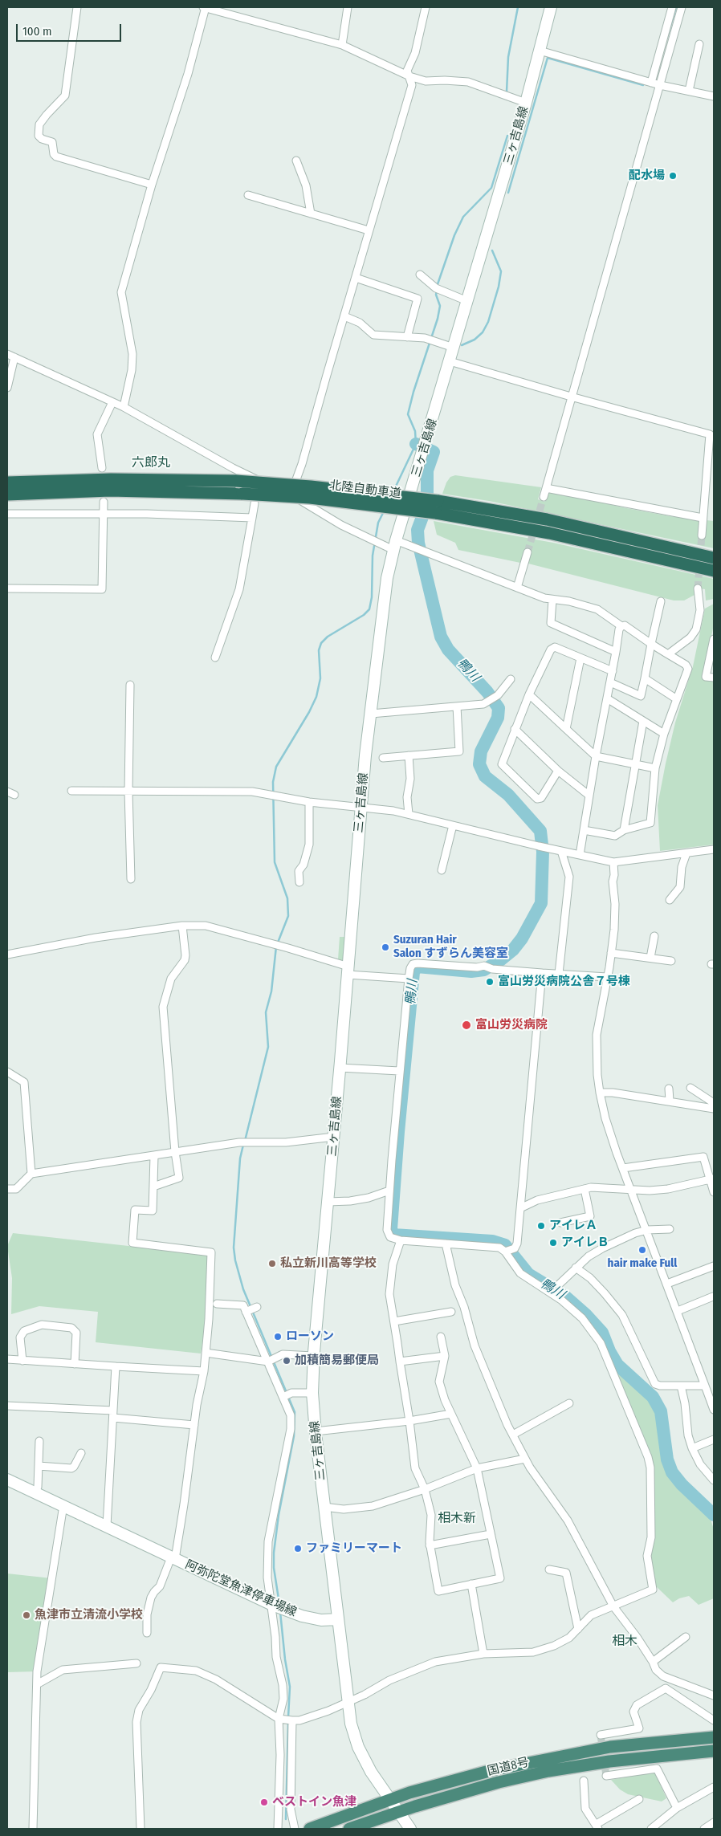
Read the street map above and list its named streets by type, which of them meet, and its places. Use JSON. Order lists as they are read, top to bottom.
{
  "streets": {
    "highway": ["北陸自動車道", "国道8号"],
    "main road": ["三ヶ吉島線", "阿弥陀堂魚津停車場線"]
  },
  "crossings": [
    ["三ヶ吉島線", "阿弥陀堂魚津停車場線"]
  ],
  "districts": ["六郎丸", "相木新", "相木"],
  "water": ["鴨川"],
  "places": [
    "配水場",
    "Suzuran Hair Salon すずらん美容室",
    "富山労災病院公舎７号棟",
    "富山労災病院",
    "アイレＡ",
    "アイレＢ",
    "hair make Full",
    "私立新川高等学校",
    "ローソン",
    "加積簡易郵便局",
    "ファミリーマート",
    "魚津市立清流小学校",
    "ベストイン魚津"
  ],
  "scale_bar": "100 m"
}
